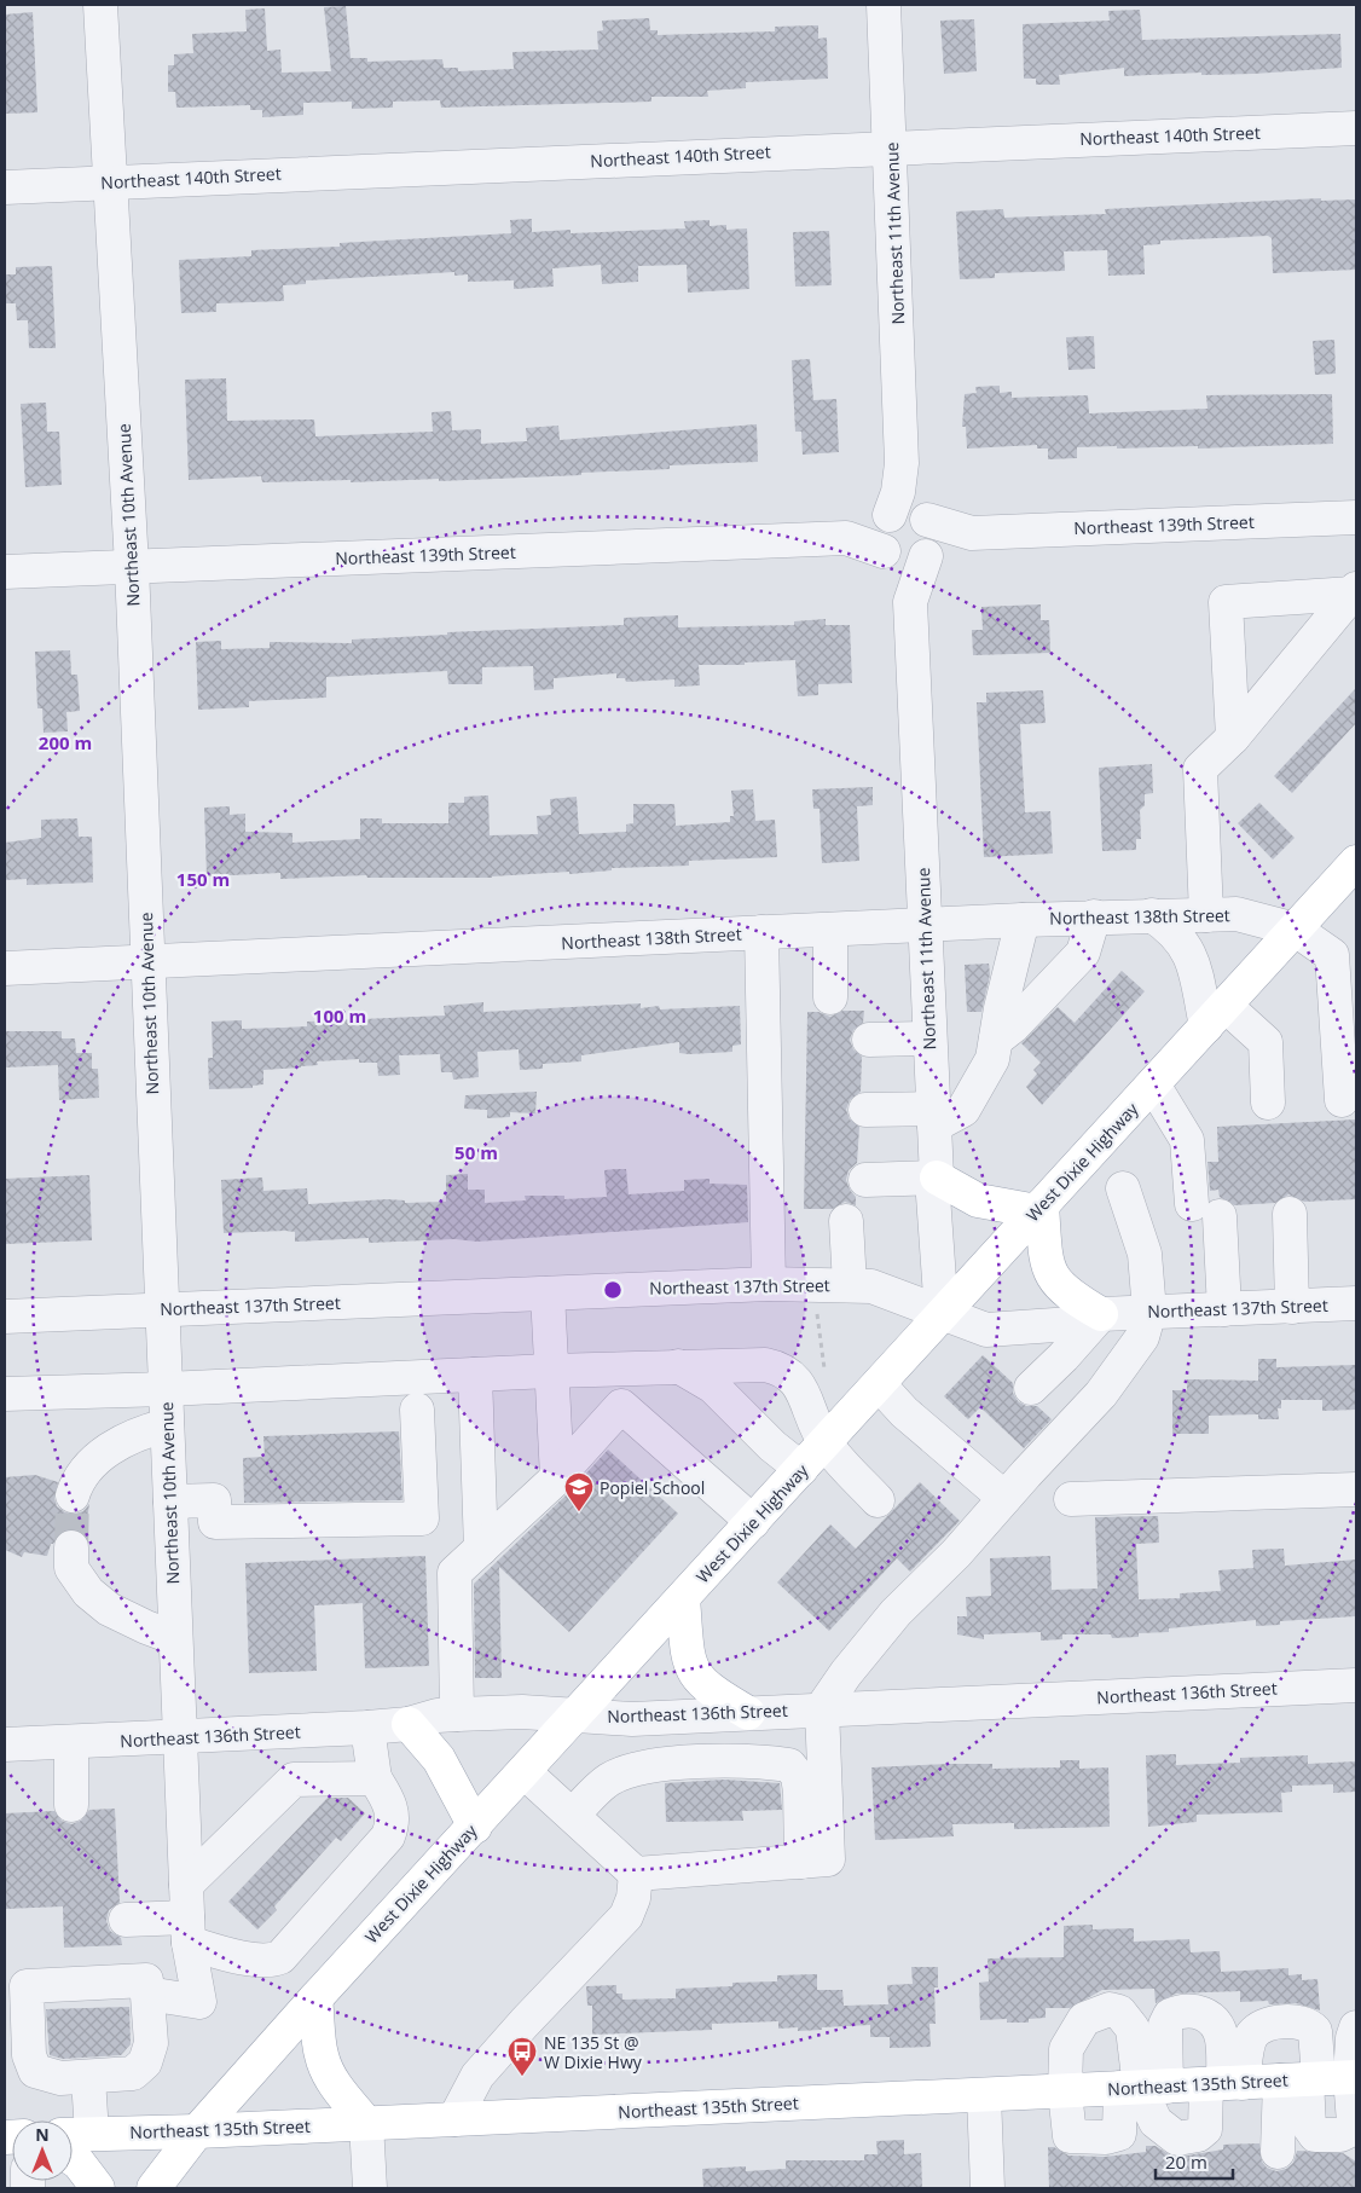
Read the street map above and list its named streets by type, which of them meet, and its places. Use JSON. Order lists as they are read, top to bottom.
{
  "streets": {
    "main road": ["West Dixie Highway", "Northeast 135th Street"],
    "street": [
      "Northeast 140th Street",
      "Northeast 11th Avenue",
      "Northeast 10th Avenue",
      "Northeast 139th Street",
      "Northeast 138th Street",
      "Northeast 137th Street",
      "Northeast 136th Street"
    ]
  },
  "crossings": [
    ["Northeast 140th Street", "Northeast 11th Avenue"],
    ["Northeast 140th Street", "Northeast 10th Avenue"],
    ["Northeast 11th Avenue", "Northeast 139th Street"],
    ["Northeast 11th Avenue", "Northeast 138th Street"],
    ["Northeast 11th Avenue", "West Dixie Highway"],
    ["Northeast 11th Avenue", "Northeast 137th Street"],
    ["Northeast 10th Avenue", "Northeast 139th Street"],
    ["Northeast 10th Avenue", "Northeast 138th Street"],
    ["Northeast 10th Avenue", "Northeast 137th Street"],
    ["Northeast 10th Avenue", "Northeast 136th Street"],
    ["Northeast 138th Street", "West Dixie Highway"],
    ["West Dixie Highway", "Northeast 137th Street"],
    ["West Dixie Highway", "Northeast 136th Street"],
    ["West Dixie Highway", "Northeast 135th Street"]
  ],
  "places": {
    "school or university": ["Popiel School"],
    "bus stop": ["NE 135 St @ W Dixie Hwy"]
  },
  "scale_bar": "20 m",
  "north": "top",
  "rings": [
    "200 m",
    "150 m",
    "100 m",
    "50 m"
  ]
}
